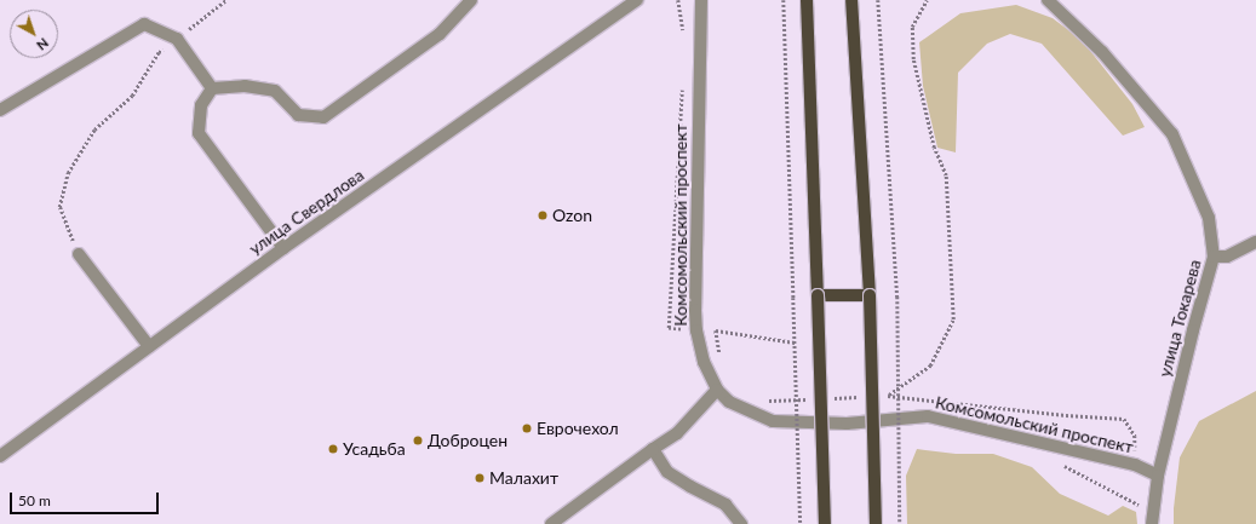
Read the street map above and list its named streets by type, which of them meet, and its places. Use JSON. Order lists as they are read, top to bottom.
{
  "streets": {
    "street": ["улица Свердлова", "Комсомольский проспект", "улица Токарева"]
  },
  "crossings": [
    ["Комсомольский проспект", "улица Токарева"]
  ],
  "places": [
    "Ozon",
    "Еврочехол",
    "Доброцен",
    "Усадьба",
    "Малахит"
  ],
  "scale_bar": "50 m",
  "north": "bottom right"
}
